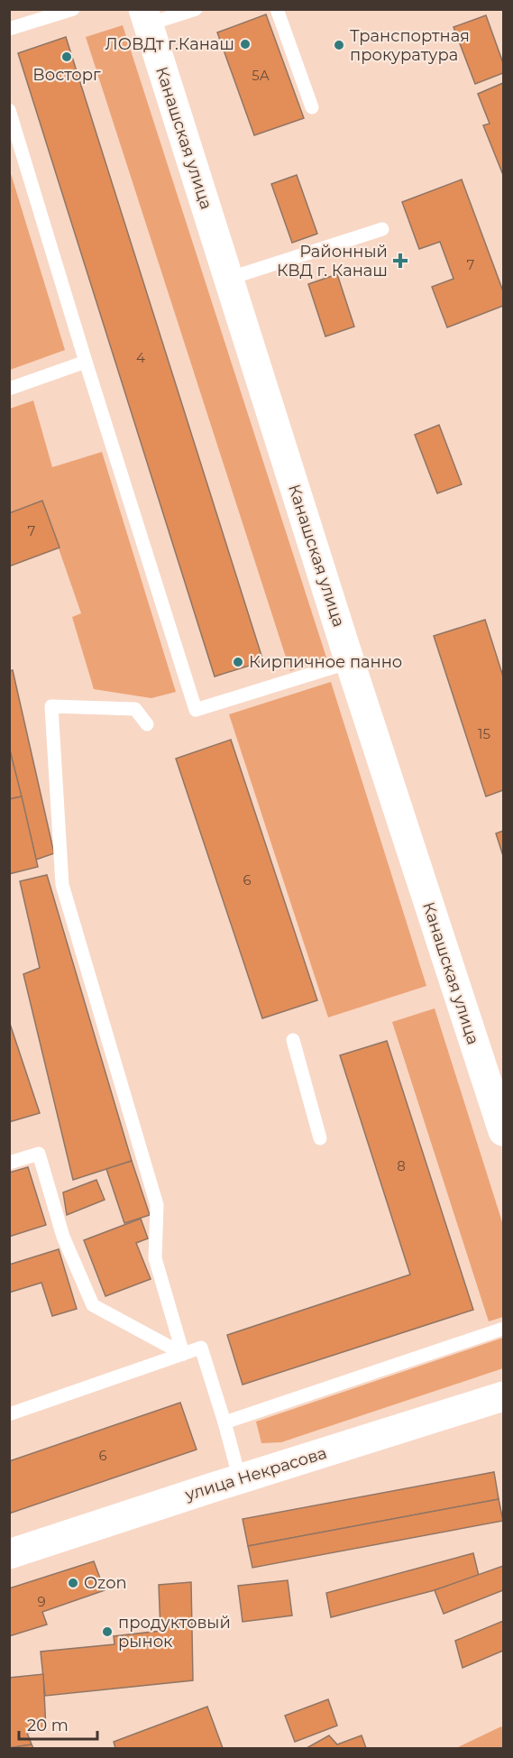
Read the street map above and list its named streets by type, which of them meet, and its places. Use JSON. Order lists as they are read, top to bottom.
{
  "streets": {
    "street": ["Канашская улица", "улица Некрасова"]
  },
  "places": {
    "other": [
      "ЛОВДт г.Канаш",
      "Транспортная прокуратура",
      "Восторг",
      "Кирпичное панно",
      "Ozon",
      "продуктовый рынок"
    ],
    "health": ["Районный КВД г. Канаш"]
  },
  "house_numbers": [
    "5А",
    "7",
    "4",
    "7",
    "15",
    "6",
    "8",
    "6",
    "9"
  ],
  "scale_bar": "20 m"
}
